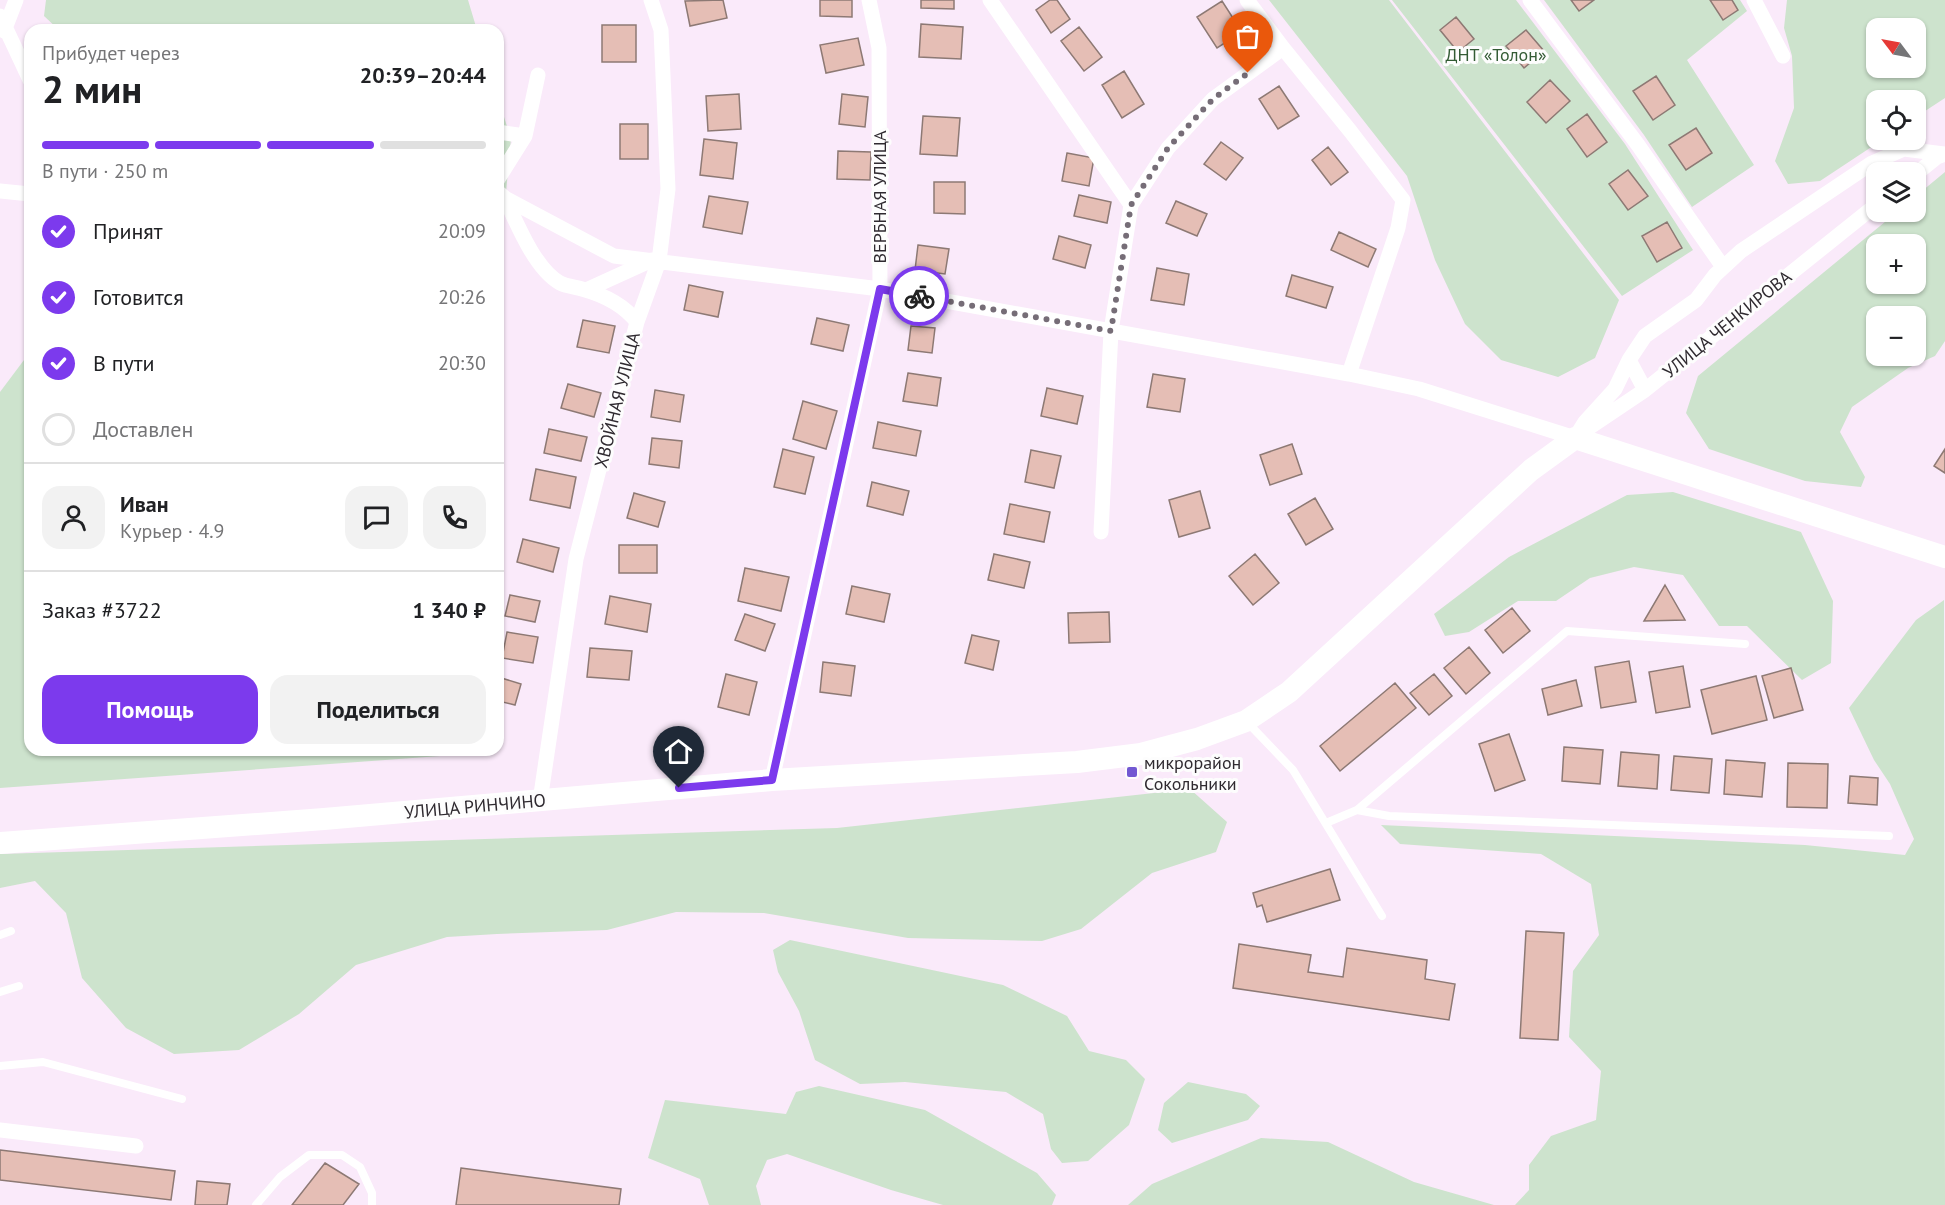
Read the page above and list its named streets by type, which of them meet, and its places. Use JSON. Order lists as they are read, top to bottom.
{
  "streets": {
    "street": [
      "ВЕРБНАЯ УЛИЦА",
      "УЛИЦА ЧЕНКИРОВА",
      "ХВОЙНАЯ УЛИЦА",
      "УЛИЦА РИНЧИНО"
    ]
  },
  "crossings": [
    ["ВЕРБНАЯ УЛИЦА", "УЛИЦА РИНЧИНО"],
    ["УЛИЦА ЧЕНКИРОВА", "УЛИЦА РИНЧИНО"],
    ["ХВОЙНАЯ УЛИЦА", "УЛИЦА РИНЧИНО"]
  ],
  "parks": ["ДНТ «Толон»"],
  "places": {
    "transit": ["микрорайон Сокольники"]
  },
  "north": "top left",
  "page": {
    "map_buttons": ["+", "−"],
    "heading": ["2 мин", "Прибудет через", "20:39–20:44"],
    "panel": [
      "Иван",
      "Курьер · 4.9",
      "Заказ #3722",
      "1 340 ₽"
    ],
    "bar": "В пути · 250 m",
    "list": [
      ["Принят", "20:09"],
      ["Готовится", "20:26"],
      ["В пути", "20:30"],
      "Доставлен"
    ],
    "buttons": ["Помощь", "Поделиться"]
  }
}
